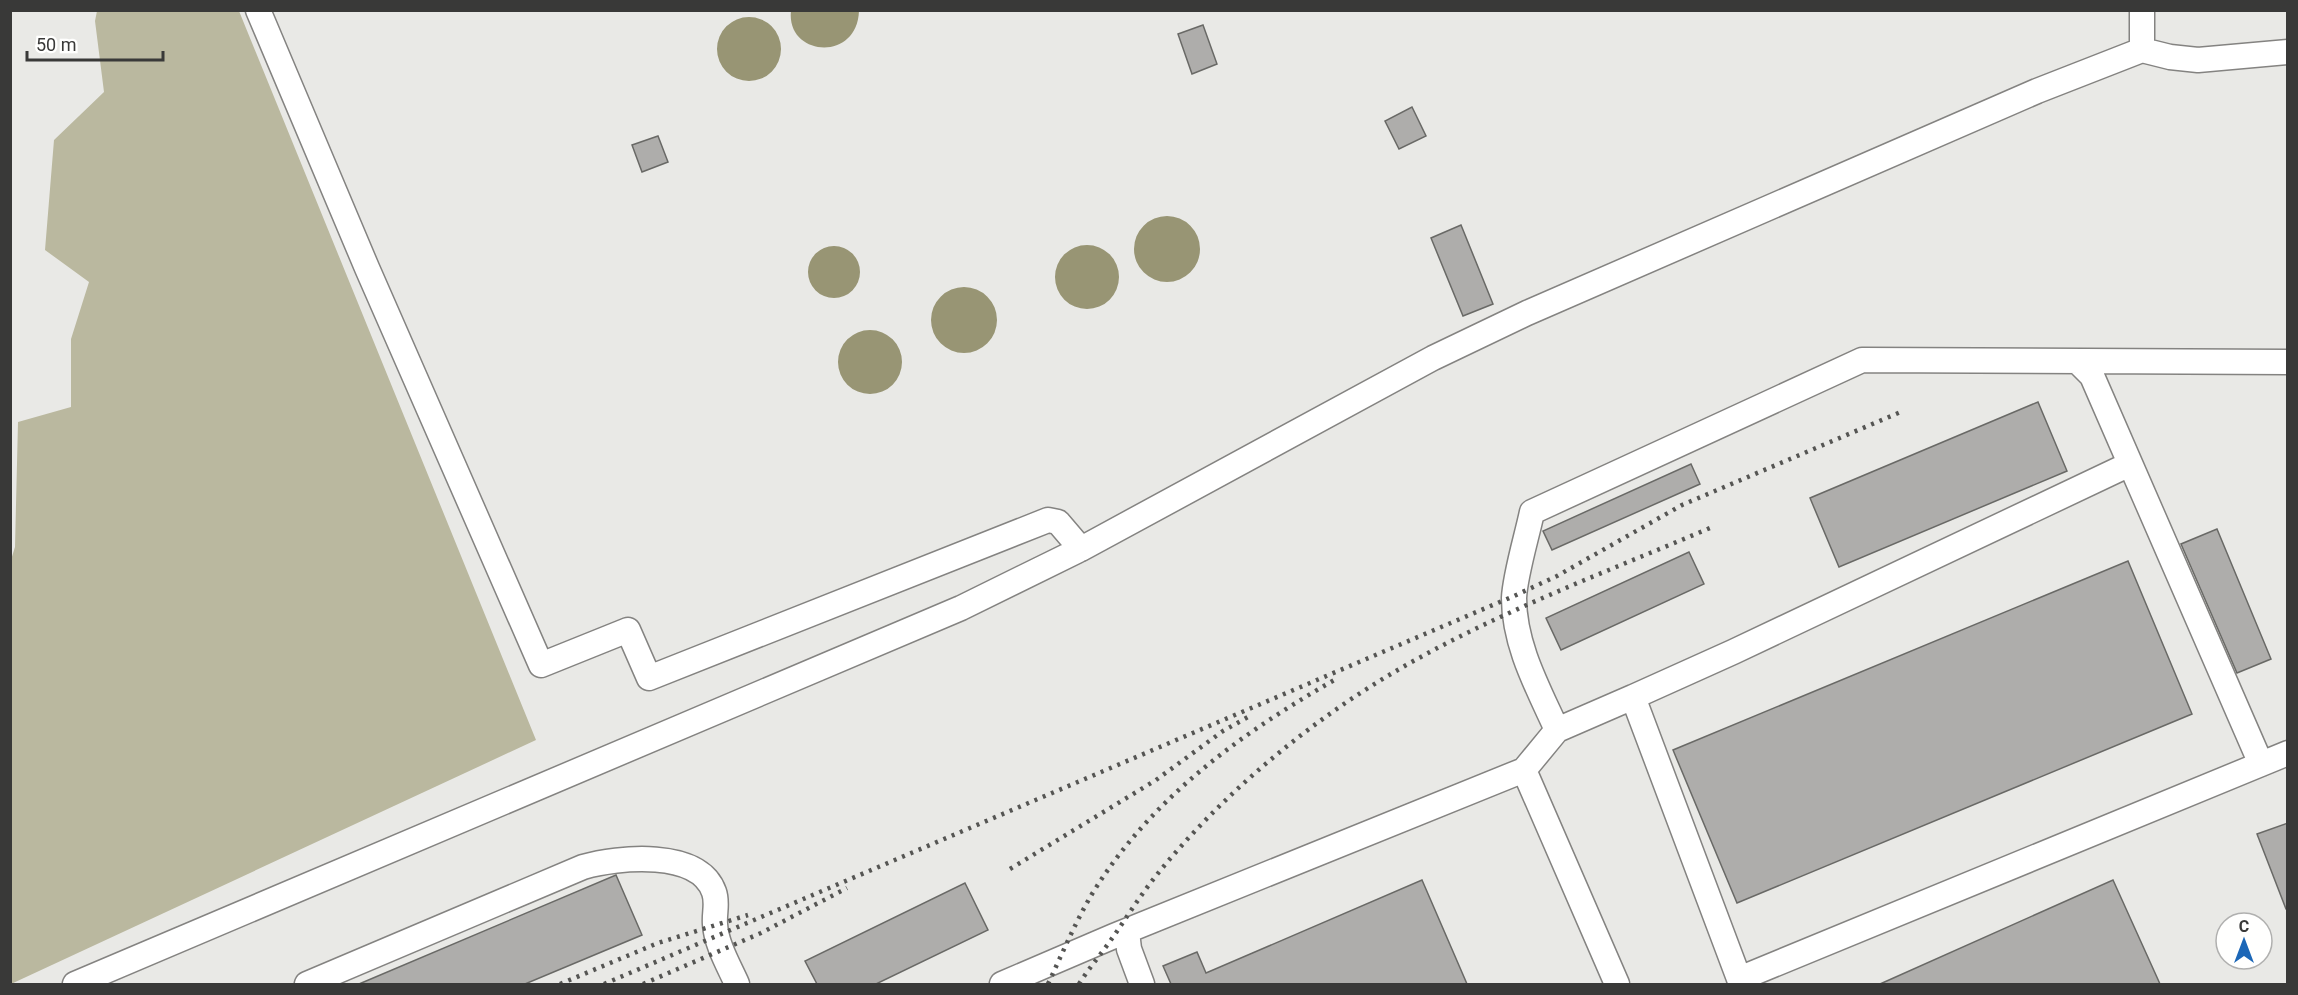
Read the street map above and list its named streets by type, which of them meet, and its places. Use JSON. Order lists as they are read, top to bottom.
{
  "scale_bar": "50 m",
  "north": "top"
}
